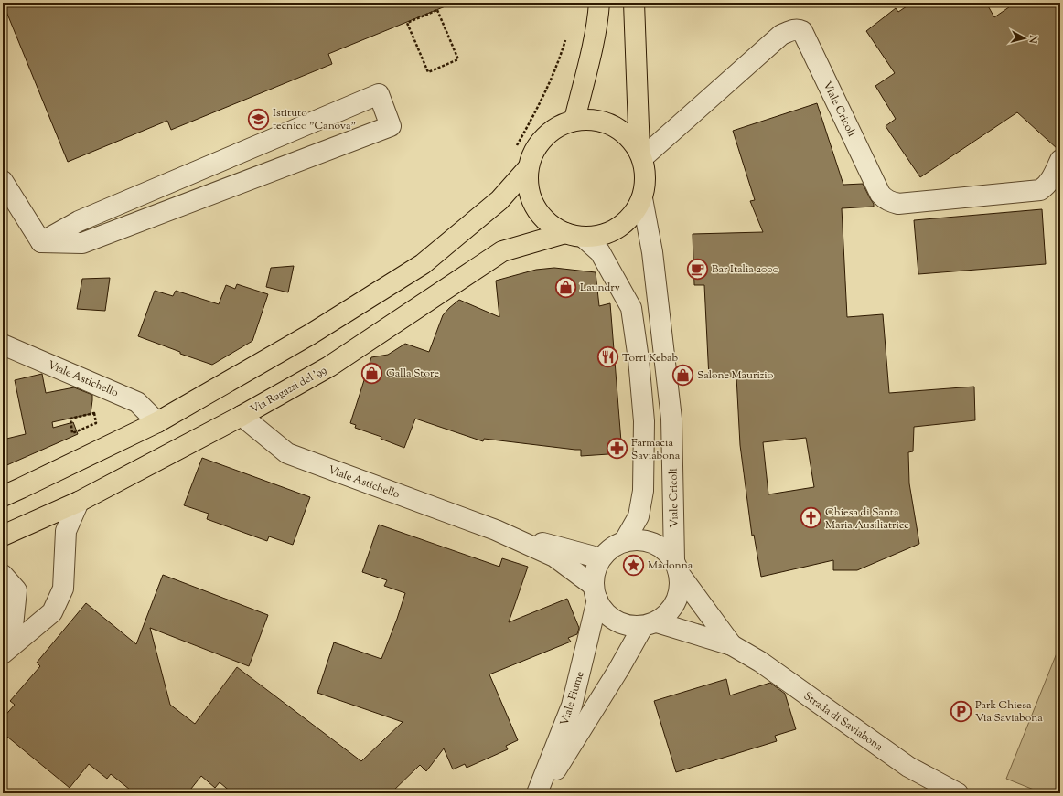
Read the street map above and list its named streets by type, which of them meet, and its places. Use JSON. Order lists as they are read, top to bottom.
{
  "streets": {
    "main road": ["Viale Cricoli", "Via Ragazzi del '99"],
    "street": ["Viale Astichello", "Viale Fiume", "Strada di Saviabona"]
  },
  "crossings": [
    ["Viale Cricoli", "Viale Astichello"],
    ["Viale Cricoli", "Via Ragazzi del '99"],
    ["Viale Cricoli", "Viale Fiume"],
    ["Viale Cricoli", "Strada di Saviabona"],
    ["Viale Astichello", "Via Ragazzi del '99"],
    ["Viale Astichello", "Viale Fiume"],
    ["Viale Astichello", "Strada di Saviabona"],
    ["Viale Fiume", "Strada di Saviabona"]
  ],
  "places": {
    "school or university": ["Istituto tecnico \"Canova\""],
    "cafe": ["Bar Italia 2000"],
    "shop": ["Laundry", "Galla Store", "Salone Maurizio"],
    "restaurant": ["Torri Kebab"],
    "pharmacy": ["Farmacia Saviabona"],
    "church": ["Chiesa di Santa Maria Ausiliatrice"],
    "place": ["Madonna"],
    "parking": ["Park Chiesa Via Saviabona"]
  },
  "north": "right"
}
